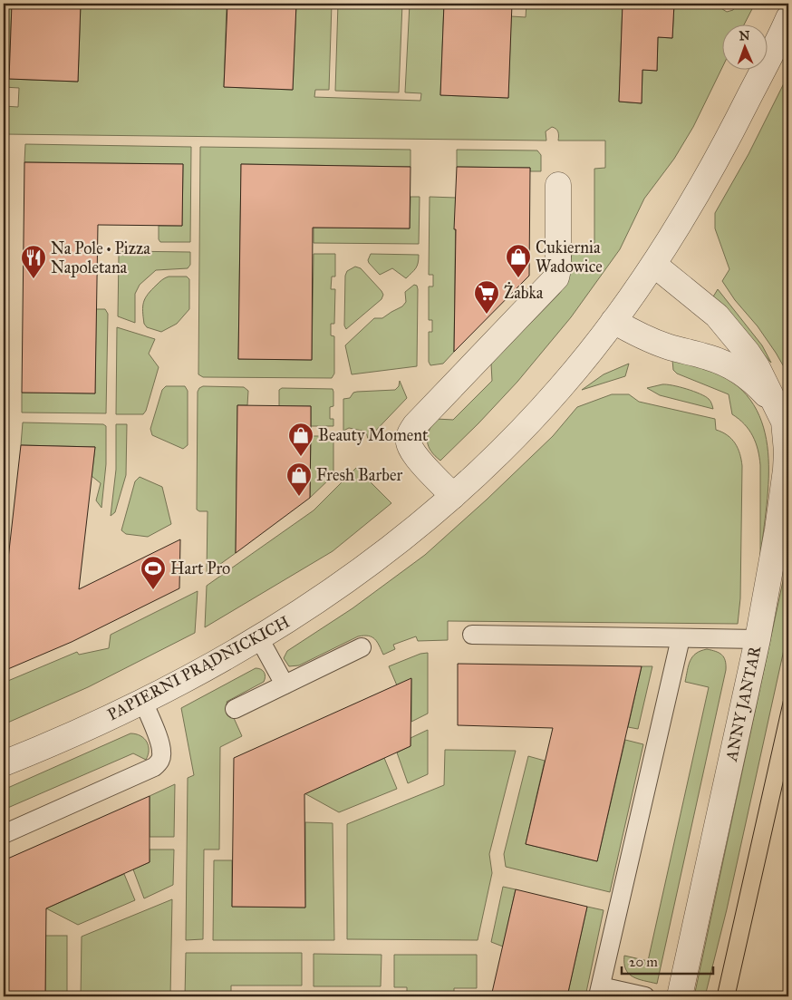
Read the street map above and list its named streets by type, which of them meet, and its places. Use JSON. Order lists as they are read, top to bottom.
{
  "streets": {
    "street": ["PAPIERNI PRĄDNICKICH", "ANNY JANTAR"]
  },
  "crossings": [
    ["PAPIERNI PRĄDNICKICH", "ANNY JANTAR"]
  ],
  "places": {
    "shop": ["Cukiernia Wadowice", "Beauty Moment", "Fresh Barber"],
    "restaurant": ["Na Pole • Pizza Napoletana"],
    "supermarket": ["Żabka"],
    "sports": ["Hart Pro"]
  },
  "scale_bar": "20 m",
  "north": "top"
}
